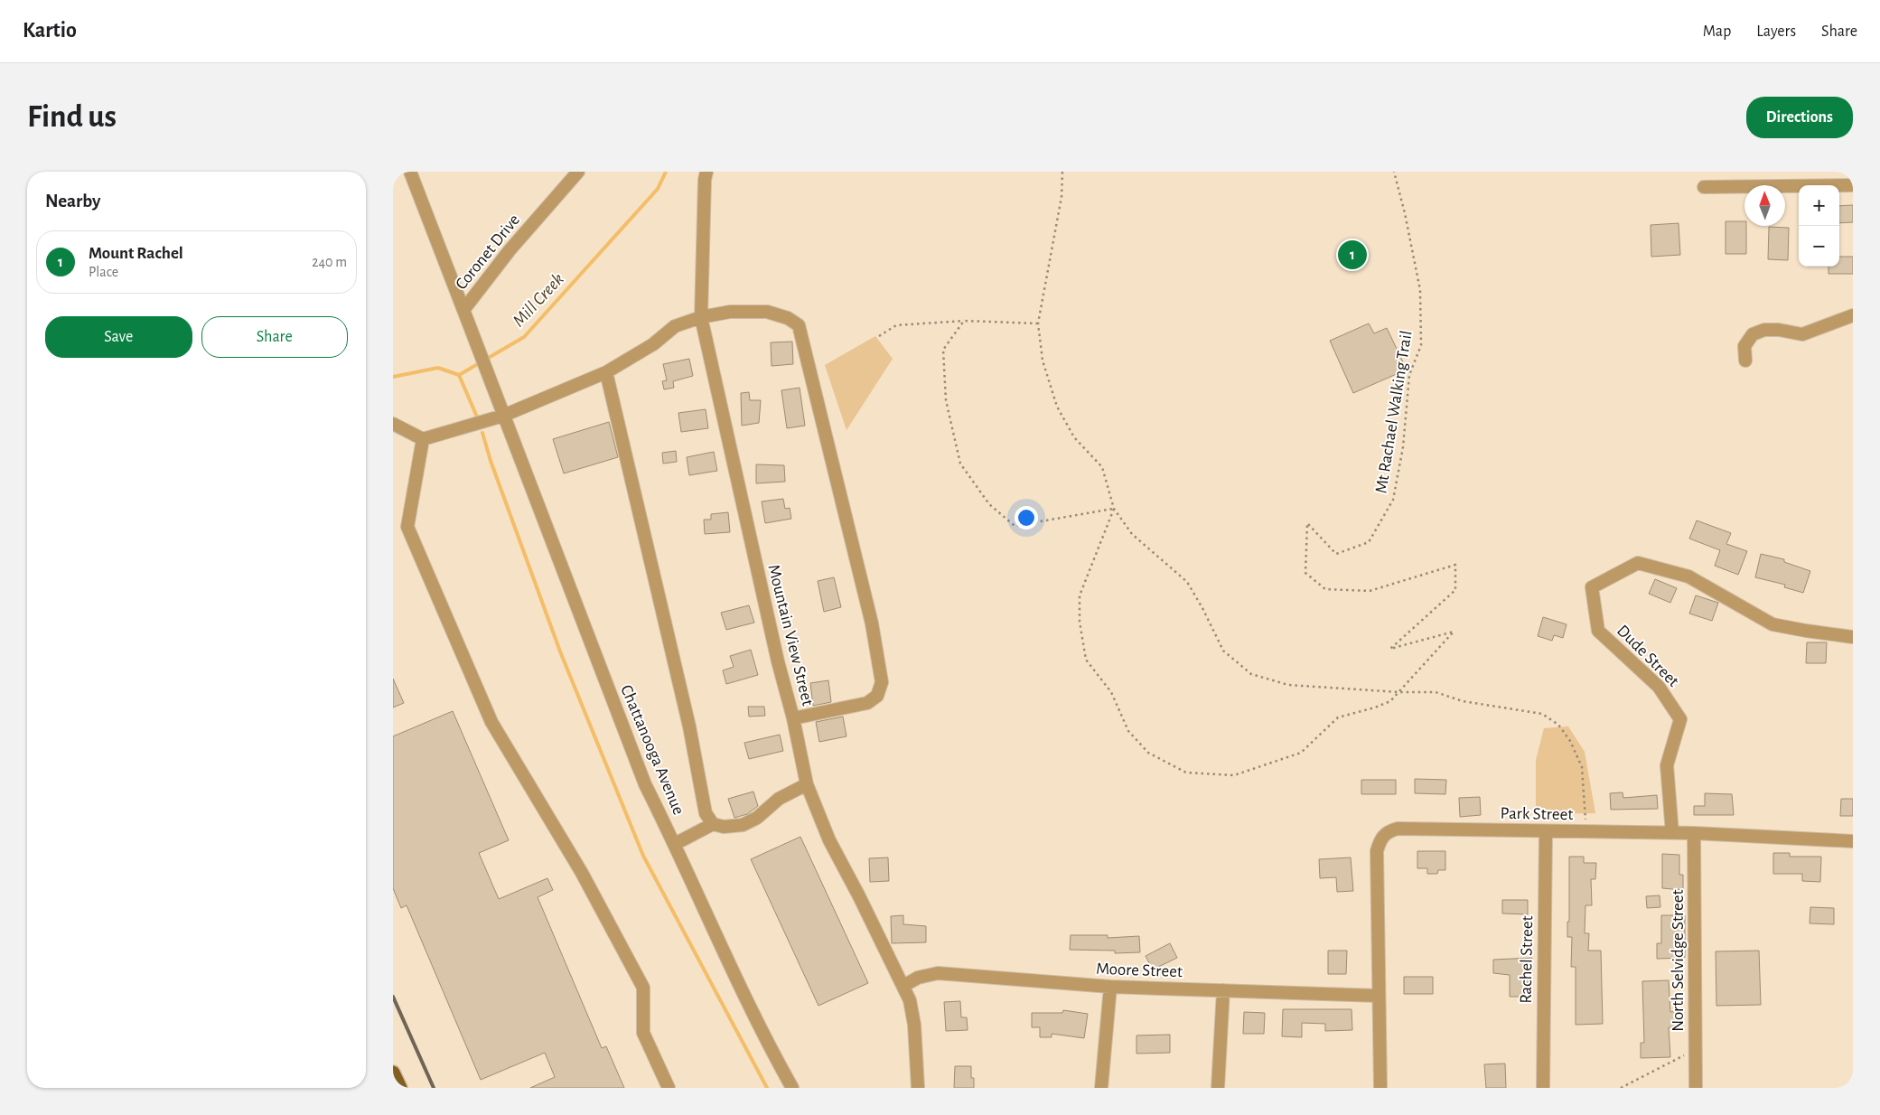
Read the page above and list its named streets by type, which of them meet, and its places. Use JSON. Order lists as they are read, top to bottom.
{
  "streets": {
    "street": [
      "Coronet Drive",
      "Mountain View Street",
      "Dude Street",
      "Chattanooga Avenue",
      "Park Street",
      "Rachel Street",
      "North Selvidge Street",
      "Moore Street"
    ],
    "path": ["Mt Rachael Walking Trail"]
  },
  "crossings": [
    ["Coronet Drive", "Chattanooga Avenue"],
    ["Mountain View Street", "Moore Street"],
    ["Dude Street", "Park Street"],
    ["Park Street", "Rachel Street"],
    ["Park Street", "North Selvidge Street"],
    ["Park Street", "Moore Street"]
  ],
  "water": ["Mill Creek"],
  "north": "top",
  "page": {
    "header": "Kartio",
    "nav": ["Map", "Layers", "Share"],
    "buttons": [
      "Directions",
      ["Save", "Share"]
    ],
    "title": "Find us",
    "heading": "Nearby",
    "map_buttons": ["+", "−"],
    "list": [
      {
        "mark": "1",
        "name": "Mount Rachel",
        "note": "Place",
        "value": "240 m"
      }
    ],
    "pins": "1"
  }
}
